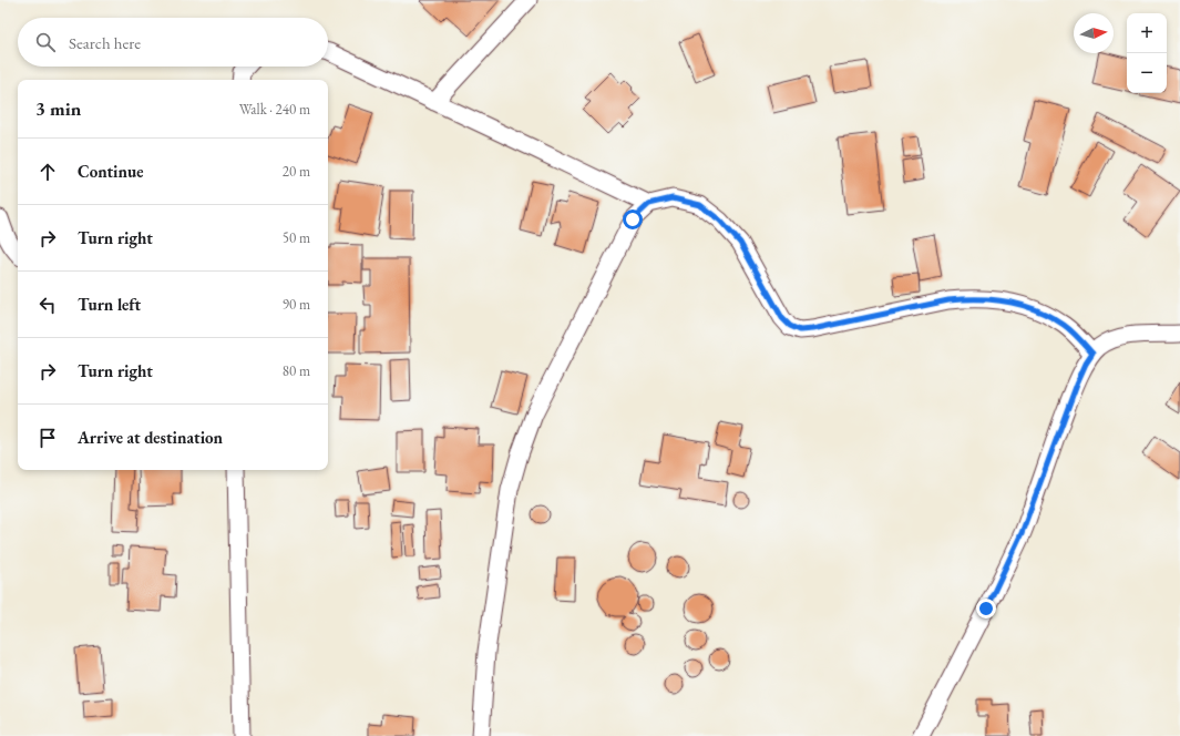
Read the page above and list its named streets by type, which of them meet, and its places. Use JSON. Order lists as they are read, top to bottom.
{
  "north": "right",
  "page": {
    "map_buttons": ["+", "−"],
    "search": "Search here",
    "heading": ["3 min", "Walk · 240 m"],
    "list": [
      ["Continue", "20 m"],
      ["Turn right", "50 m"],
      ["Turn left", "90 m"],
      ["Turn right", "80 m"],
      "Arrive at destination"
    ]
  }
}
